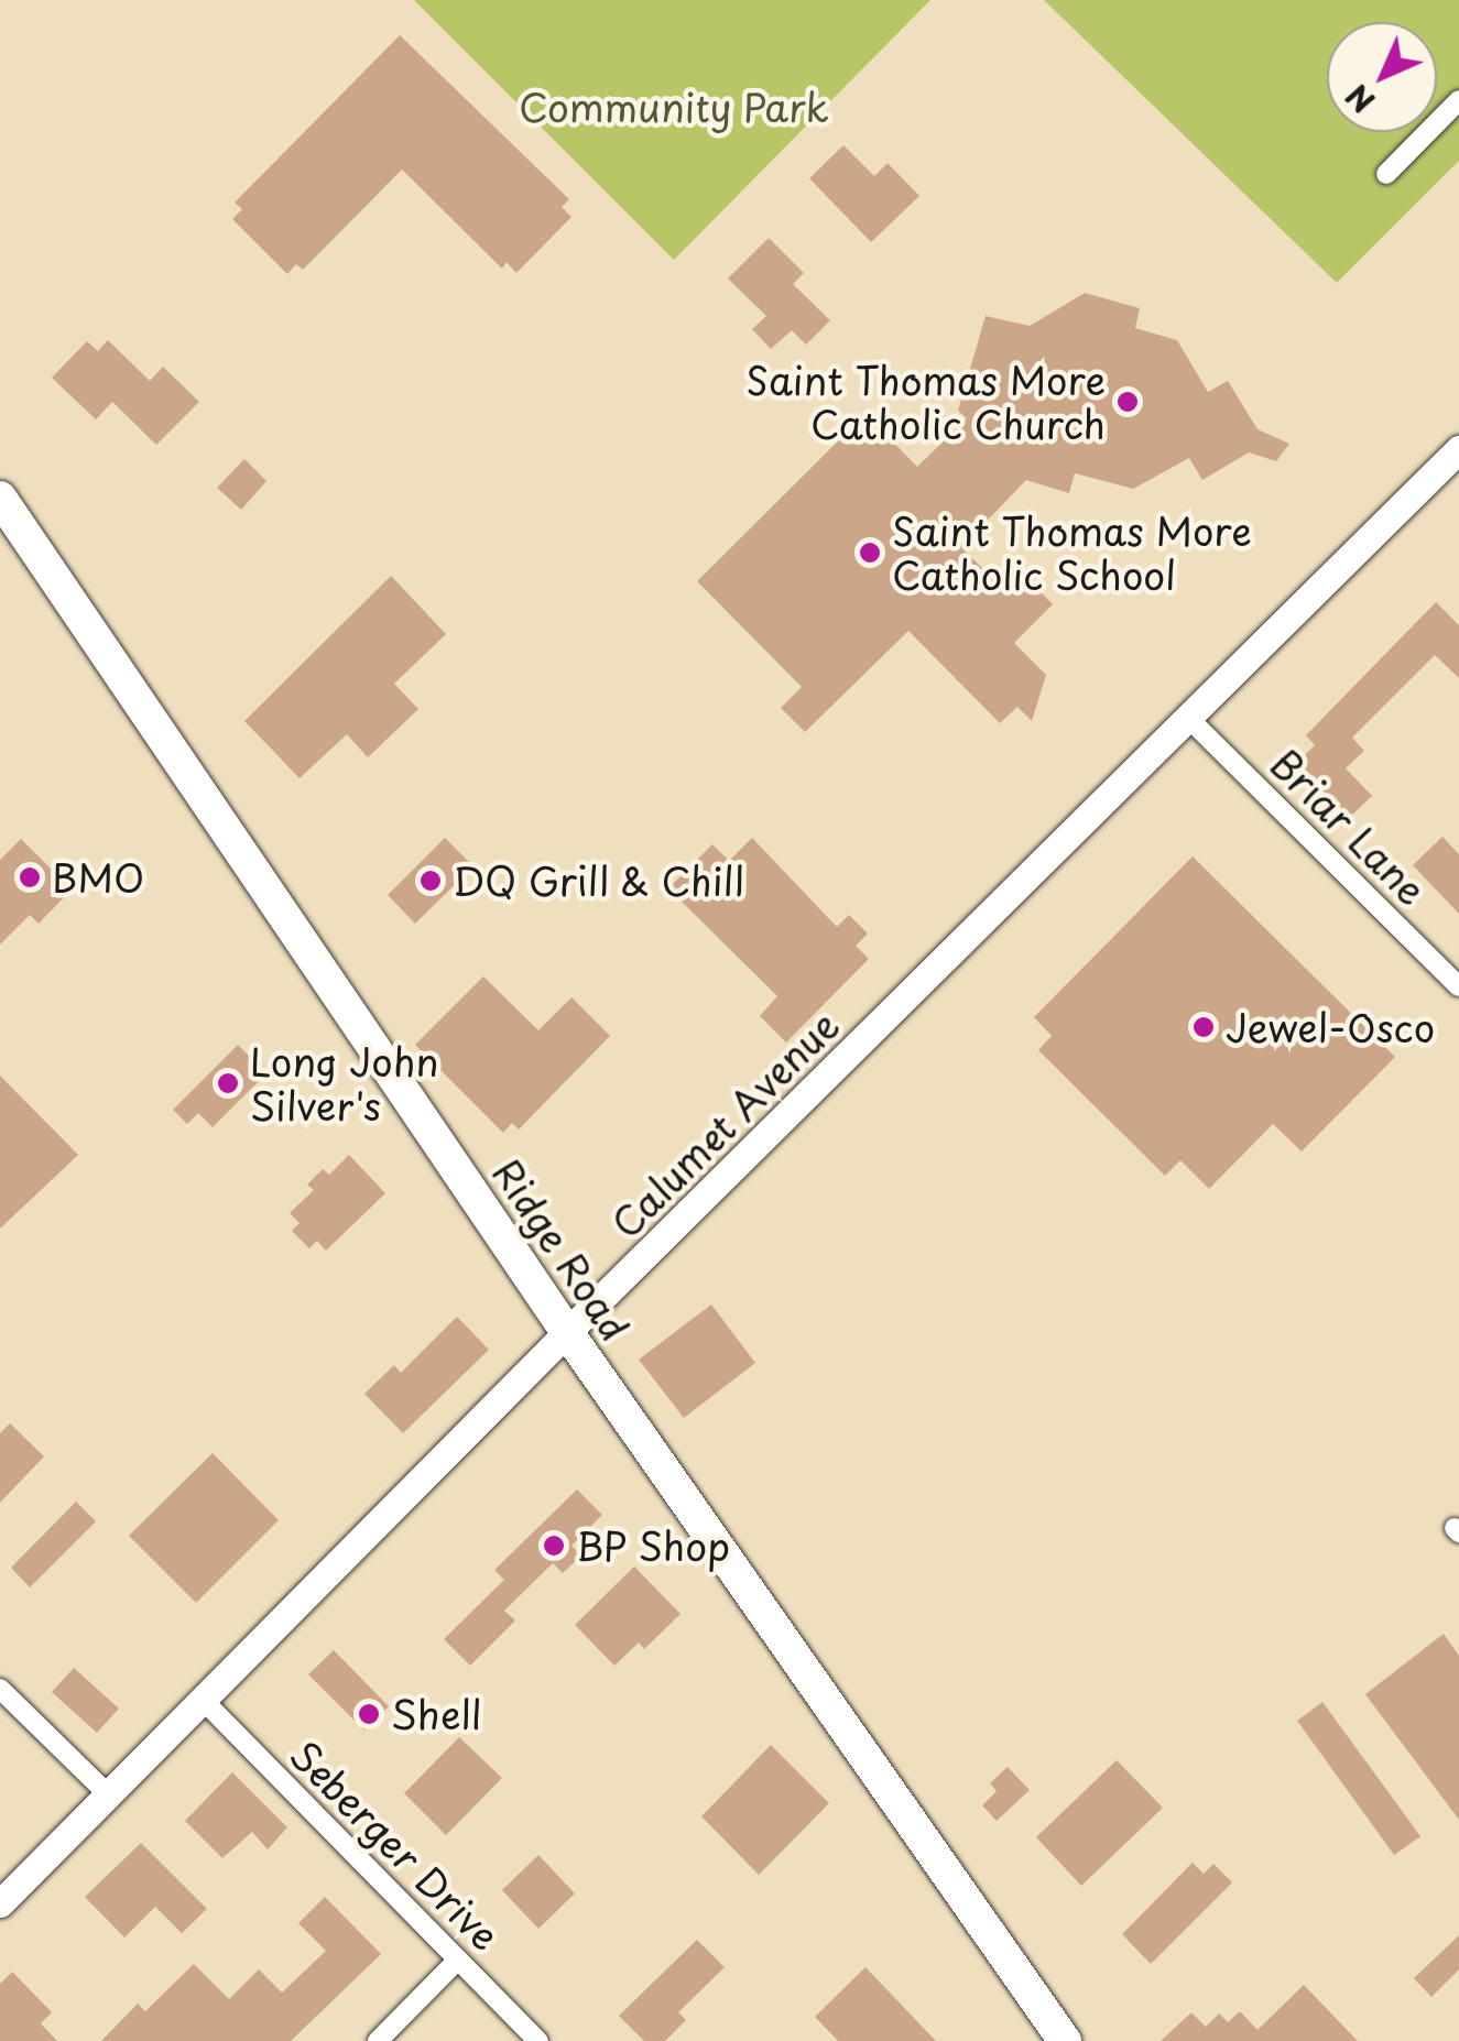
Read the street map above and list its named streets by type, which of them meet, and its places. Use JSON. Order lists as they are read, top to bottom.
{
  "streets": {
    "main road": ["Calumet Avenue", "Ridge Road"],
    "street": ["Briar Lane", "Seberger Drive"]
  },
  "crossings": [
    ["Briar Lane", "Calumet Avenue"],
    ["Calumet Avenue", "Ridge Road"],
    ["Calumet Avenue", "Seberger Drive"]
  ],
  "parks": ["Community Park"],
  "places": [
    "Saint Thomas More Catholic Church",
    "Saint Thomas More Catholic School",
    "BMO",
    "DQ Grill & Chill",
    "Jewel-Osco",
    "Long John Silver's",
    "BP Shop",
    "Shell"
  ],
  "north": "bottom left"
}
